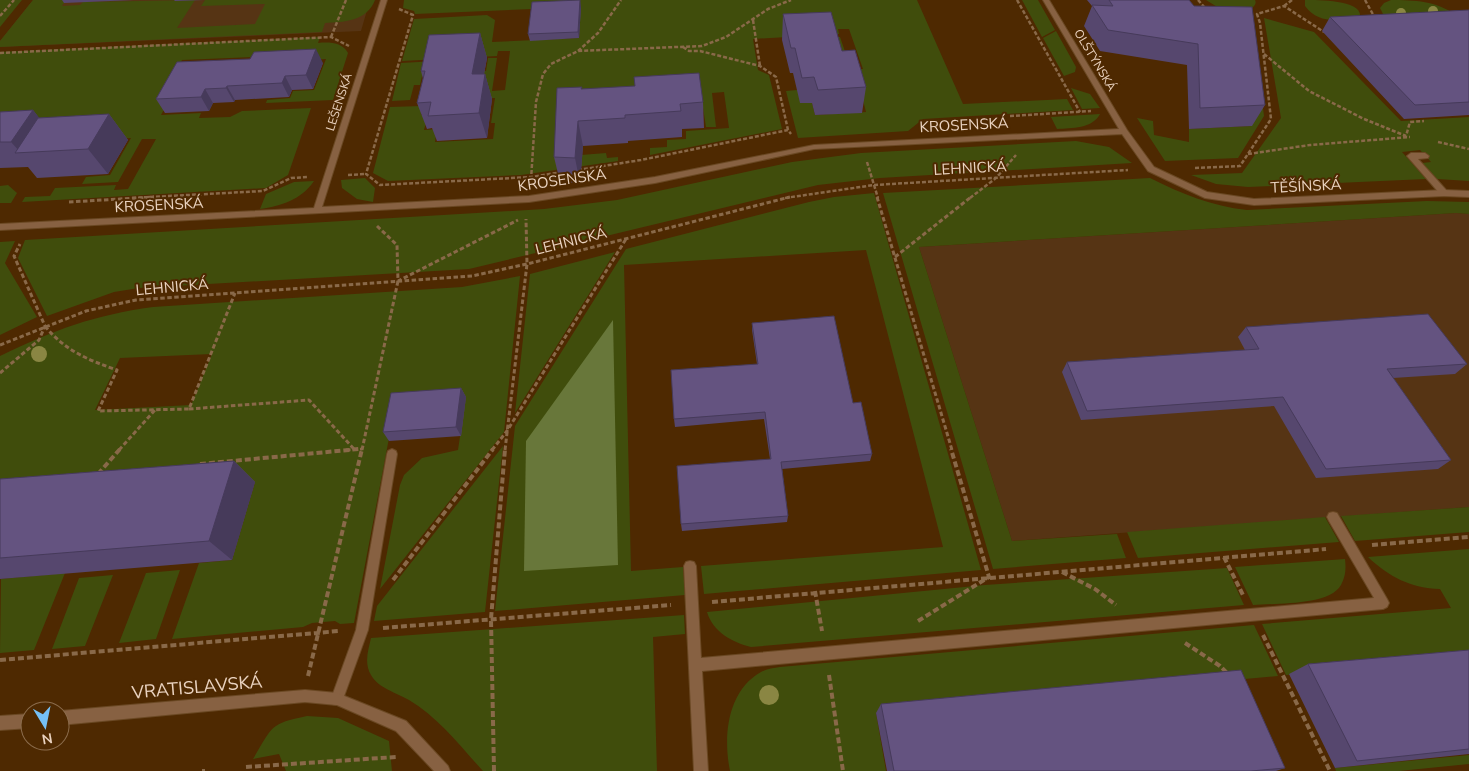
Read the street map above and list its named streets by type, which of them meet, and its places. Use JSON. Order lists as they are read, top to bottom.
{
  "streets": {
    "street": [
      "OLŠTÝNSKÁ",
      "LEŠENSKÁ",
      "KROSENSKÁ",
      "TĚŠÍNSKÁ",
      "VRATISLAVSKÁ"
    ],
    "path": ["LEHNICKÁ"]
  },
  "crossings": [
    ["OLŠTÝNSKÁ", "KROSENSKÁ"],
    ["OLŠTÝNSKÁ", "LEHNICKÁ"],
    ["OLŠTÝNSKÁ", "TĚŠÍNSKÁ"],
    ["LEŠENSKÁ", "KROSENSKÁ"],
    ["LEHNICKÁ", "TĚŠÍNSKÁ"]
  ],
  "north": "bottom"
}
